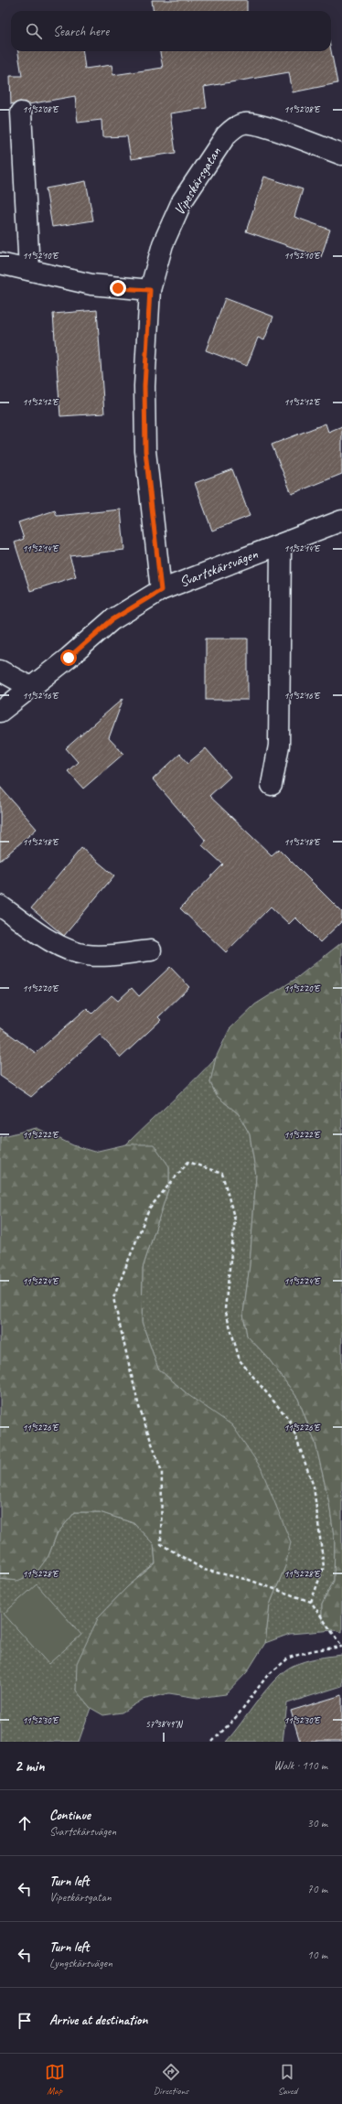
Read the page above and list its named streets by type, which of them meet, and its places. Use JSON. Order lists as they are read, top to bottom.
{
  "streets": {
    "street": ["Vipeskärsgatan", "Svartskärsvägen"]
  },
  "crossings": [
    ["Vipeskärsgatan", "Svartskärsvägen"]
  ],
  "page": {
    "search": "Search here",
    "heading": ["2 min", "Walk · 110 m"],
    "list": [
      ["Continue", "Svartskärsvägen", "30 m"],
      ["Turn left", "Vipeskärsgatan", "70 m"],
      ["Turn left", "Lyngskärsvägen", "10 m"],
      "Arrive at destination"
    ],
    "nav": ["Map", "Directions", "Saved"]
  },
  "coordinates": [
    "11°52'08\"E",
    "11°52'10\"E",
    "11°52'12\"E",
    "11°52'14\"E",
    "11°52'16\"E",
    "11°52'18\"E",
    "11°52'20\"E",
    "11°52'22\"E",
    "11°52'24\"E",
    "11°52'26\"E",
    "11°52'28\"E",
    "11°52'30\"E",
    "57°38'49\"N"
  ]
}
